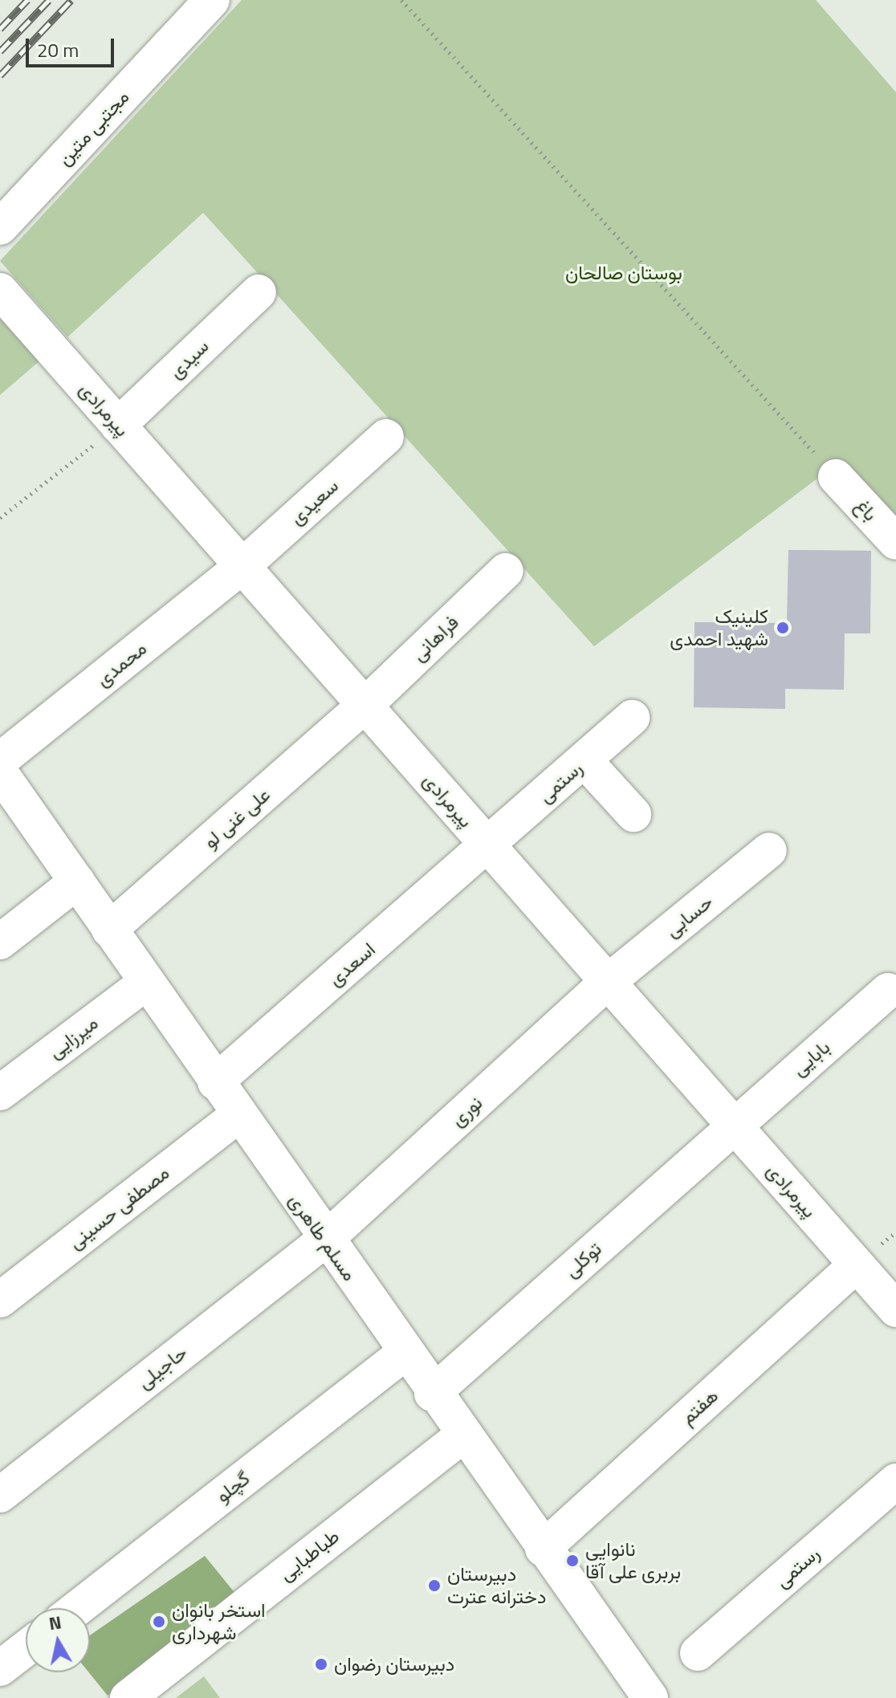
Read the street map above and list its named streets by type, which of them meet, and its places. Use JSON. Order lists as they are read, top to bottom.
{
  "streets": {
    "street": [
      "مجتبی متین",
      "سیدی",
      "پیرمرادی",
      "سعیدی",
      "باغ",
      "فراهانی",
      "محمدی",
      "رستمی",
      "علی غنی لو",
      "حسابی",
      "اسعدی",
      "میرزایی",
      "بابایی",
      "نوری",
      "مصطفی حسینی",
      "مسلم طاهری",
      "توکلی",
      "حاجیلی",
      "هفتم",
      "گچلو",
      "طباطبایی"
    ]
  },
  "crossings": [
    ["سیدی", "پیرمرادی"],
    ["پیرمرادی", "سعیدی"],
    ["پیرمرادی", "فراهانی"],
    ["پیرمرادی", "محمدی"],
    ["پیرمرادی", "رستمی"],
    ["پیرمرادی", "علی غنی لو"],
    ["پیرمرادی", "حسابی"],
    ["پیرمرادی", "اسعدی"],
    ["پیرمرادی", "بابایی"],
    ["پیرمرادی", "نوری"],
    ["پیرمرادی", "توکلی"],
    ["پیرمرادی", "هفتم"],
    ["سعیدی", "محمدی"],
    ["فراهانی", "علی غنی لو"],
    ["رستمی", "اسعدی"],
    ["علی غنی لو", "مسلم طاهری"],
    ["حسابی", "نوری"],
    ["اسعدی", "مسلم طاهری"],
    ["میرزایی", "مسلم طاهری"],
    ["بابایی", "توکلی"],
    ["نوری", "مسلم طاهری"],
    ["نوری", "حاجیلی"],
    ["مصطفی حسینی", "مسلم طاهری"],
    ["مسلم طاهری", "توکلی"],
    ["مسلم طاهری", "حاجیلی"],
    ["مسلم طاهری", "هفتم"],
    ["مسلم طاهری", "گچلو"],
    ["مسلم طاهری", "طباطبایی"]
  ],
  "parks": ["بوستان صالحان"],
  "places": [
    "کلینیک شهید احمدی",
    "نانوایی بربری علی آقا",
    "دبیرستان دخترانه عترت",
    "استخر بانوان شهرداری",
    "دبیرستان رضوان"
  ],
  "scale_bar": "20 m",
  "north": "top"
}
